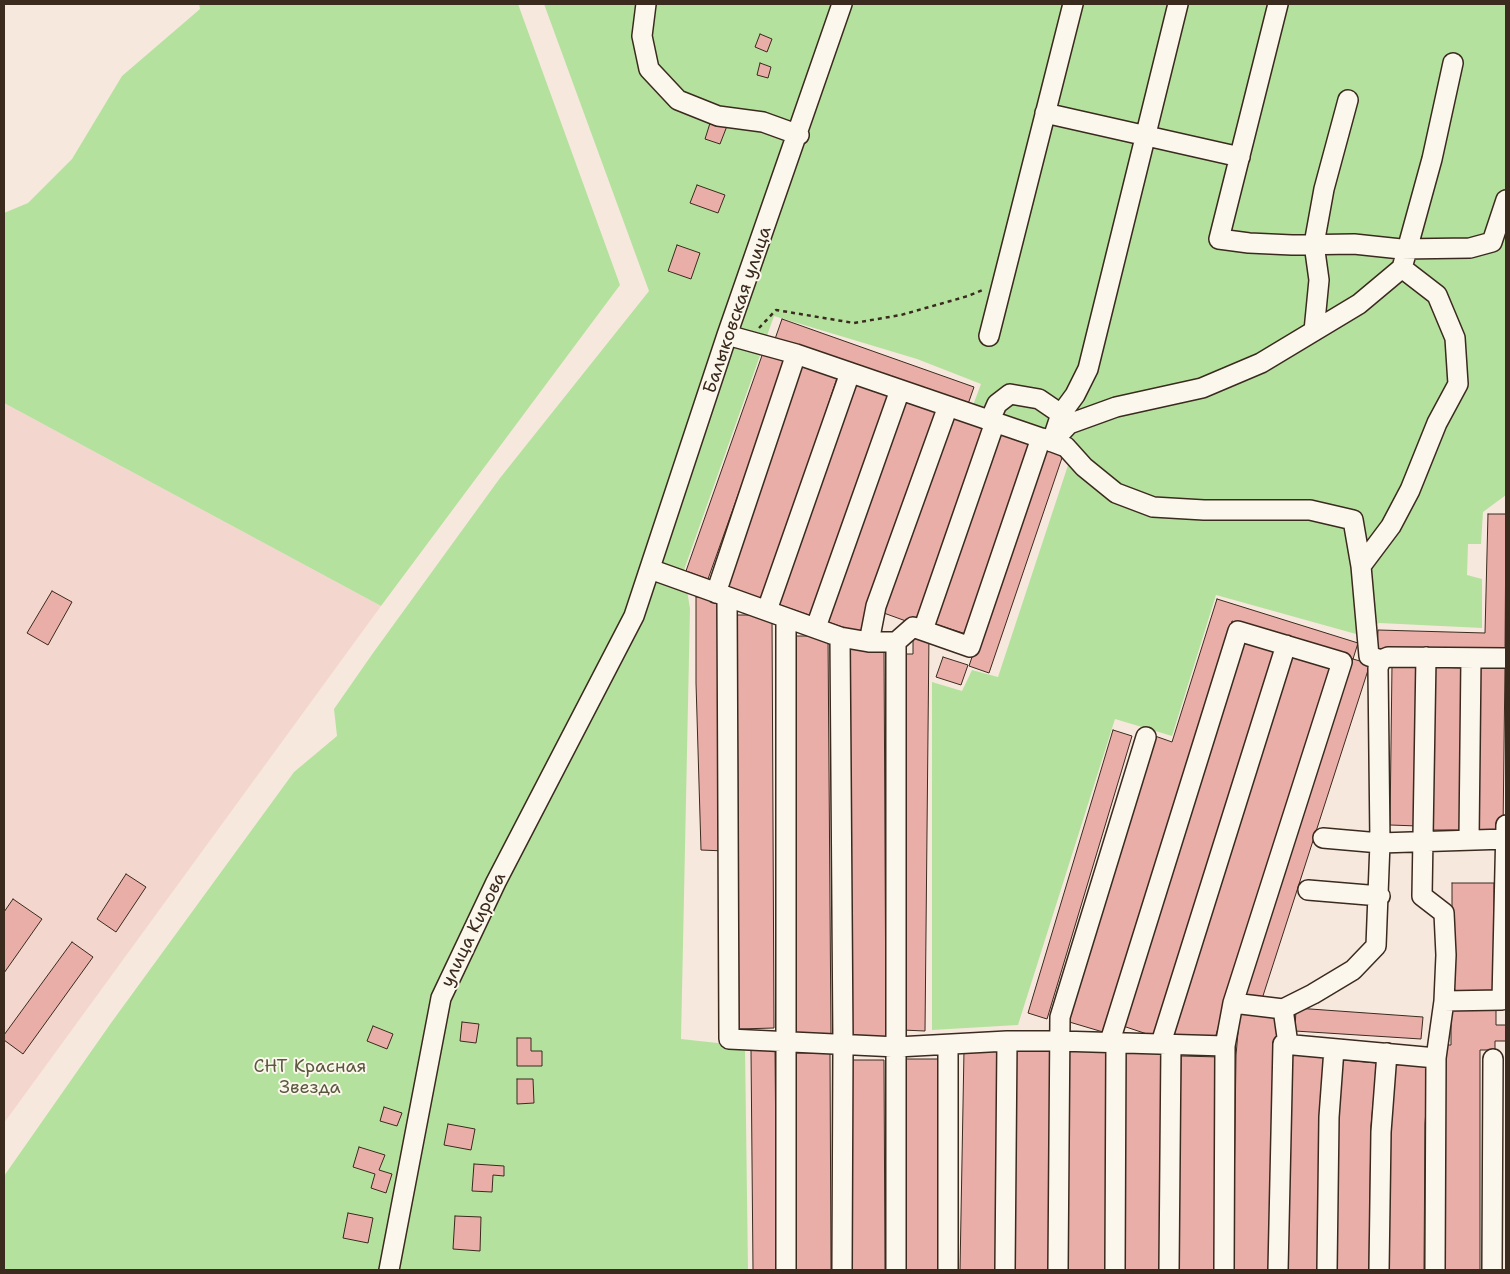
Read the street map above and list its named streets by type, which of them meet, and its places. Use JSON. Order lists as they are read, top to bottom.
{
  "streets": {
    "street": ["Балыковская улица", "улица Кирова"]
  },
  "crossings": [
    ["Балыковская улица", "улица Кирова"]
  ],
  "parks": ["СНТ Красная Звезда"]
}
